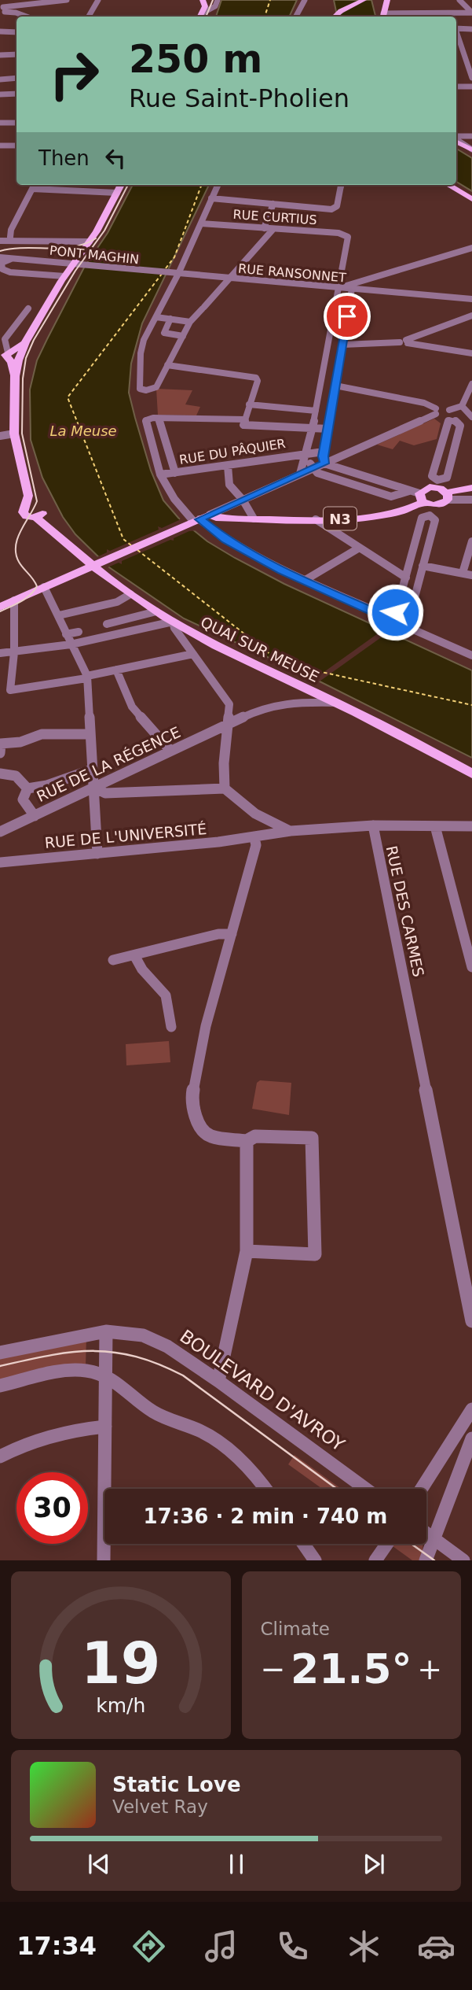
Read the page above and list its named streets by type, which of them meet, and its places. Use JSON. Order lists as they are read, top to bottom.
{
  "streets": {
    "main road": ["N3", "QUAI SUR MEUSE"],
    "street": [
      "RUE CURTIUS",
      "PONT MAGHIN",
      "RUE RANSONNET",
      "RUE DU PÂQUIER",
      "RUE DE LA RÉGENCE",
      "RUE DE L'UNIVERSITÉ",
      "RUE DES CARMES",
      "BOULEVARD D'AVROY"
    ]
  },
  "crossings": [
    ["RUE CURTIUS", "RUE RANSONNET"],
    ["PONT MAGHIN", "RUE RANSONNET"],
    ["QUAI SUR MEUSE", "RUE DE LA RÉGENCE"],
    ["RUE DE L'UNIVERSITÉ", "RUE DES CARMES"]
  ],
  "water": ["La Meuse"],
  "page": {
    "turn": ["250 m", "Rue Saint-Pholien"],
    "then": "Then",
    "limit": "30",
    "trip": "17:36 · 2 min · 740 m",
    "tile": "Climate",
    "heat": ["−", "21.5°", "+"],
    "song": ["Static Love", "Velvet Ray"],
    "tabs": "17:34",
    "gauge": ["19", "km/h"]
  }
}
